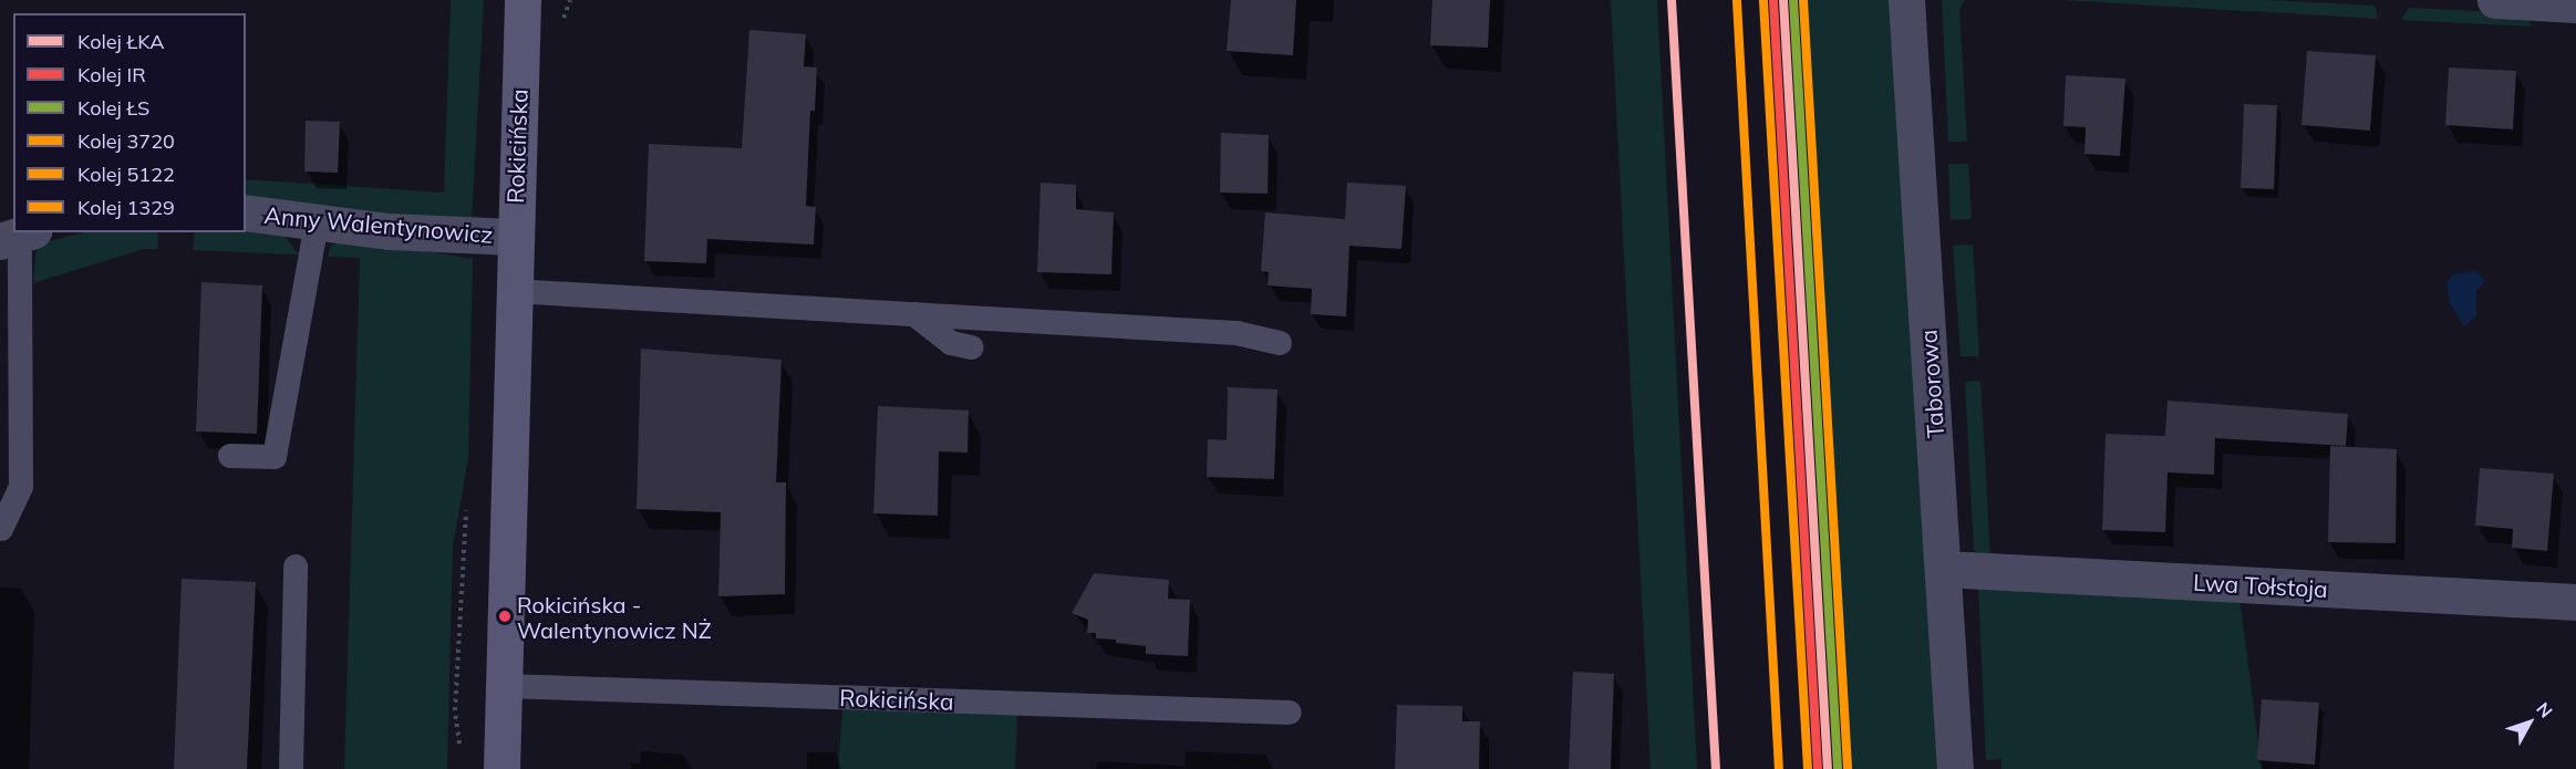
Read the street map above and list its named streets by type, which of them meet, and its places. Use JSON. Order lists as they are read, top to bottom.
{
  "streets": {
    "main road": ["Rokicińska"],
    "street": ["Anny Walentynowicz", "Taborowa", "Lwa Tołstoja"]
  },
  "crossings": [
    ["Rokicińska", "Anny Walentynowicz"],
    ["Taborowa", "Lwa Tołstoja"]
  ],
  "places": ["Rokicińska - Walentynowicz NŻ"],
  "lines": [
    "rail line ŁKA",
    "rail line ŁS",
    "rail line 5122",
    "rail line IR",
    "rail line 3720",
    "rail line 1329"
  ],
  "legend": [
    "Kolej ŁKA",
    "Kolej IR",
    "Kolej ŁS",
    "Kolej 3720",
    "Kolej 5122",
    "Kolej 1329"
  ],
  "north": "top right"
}
